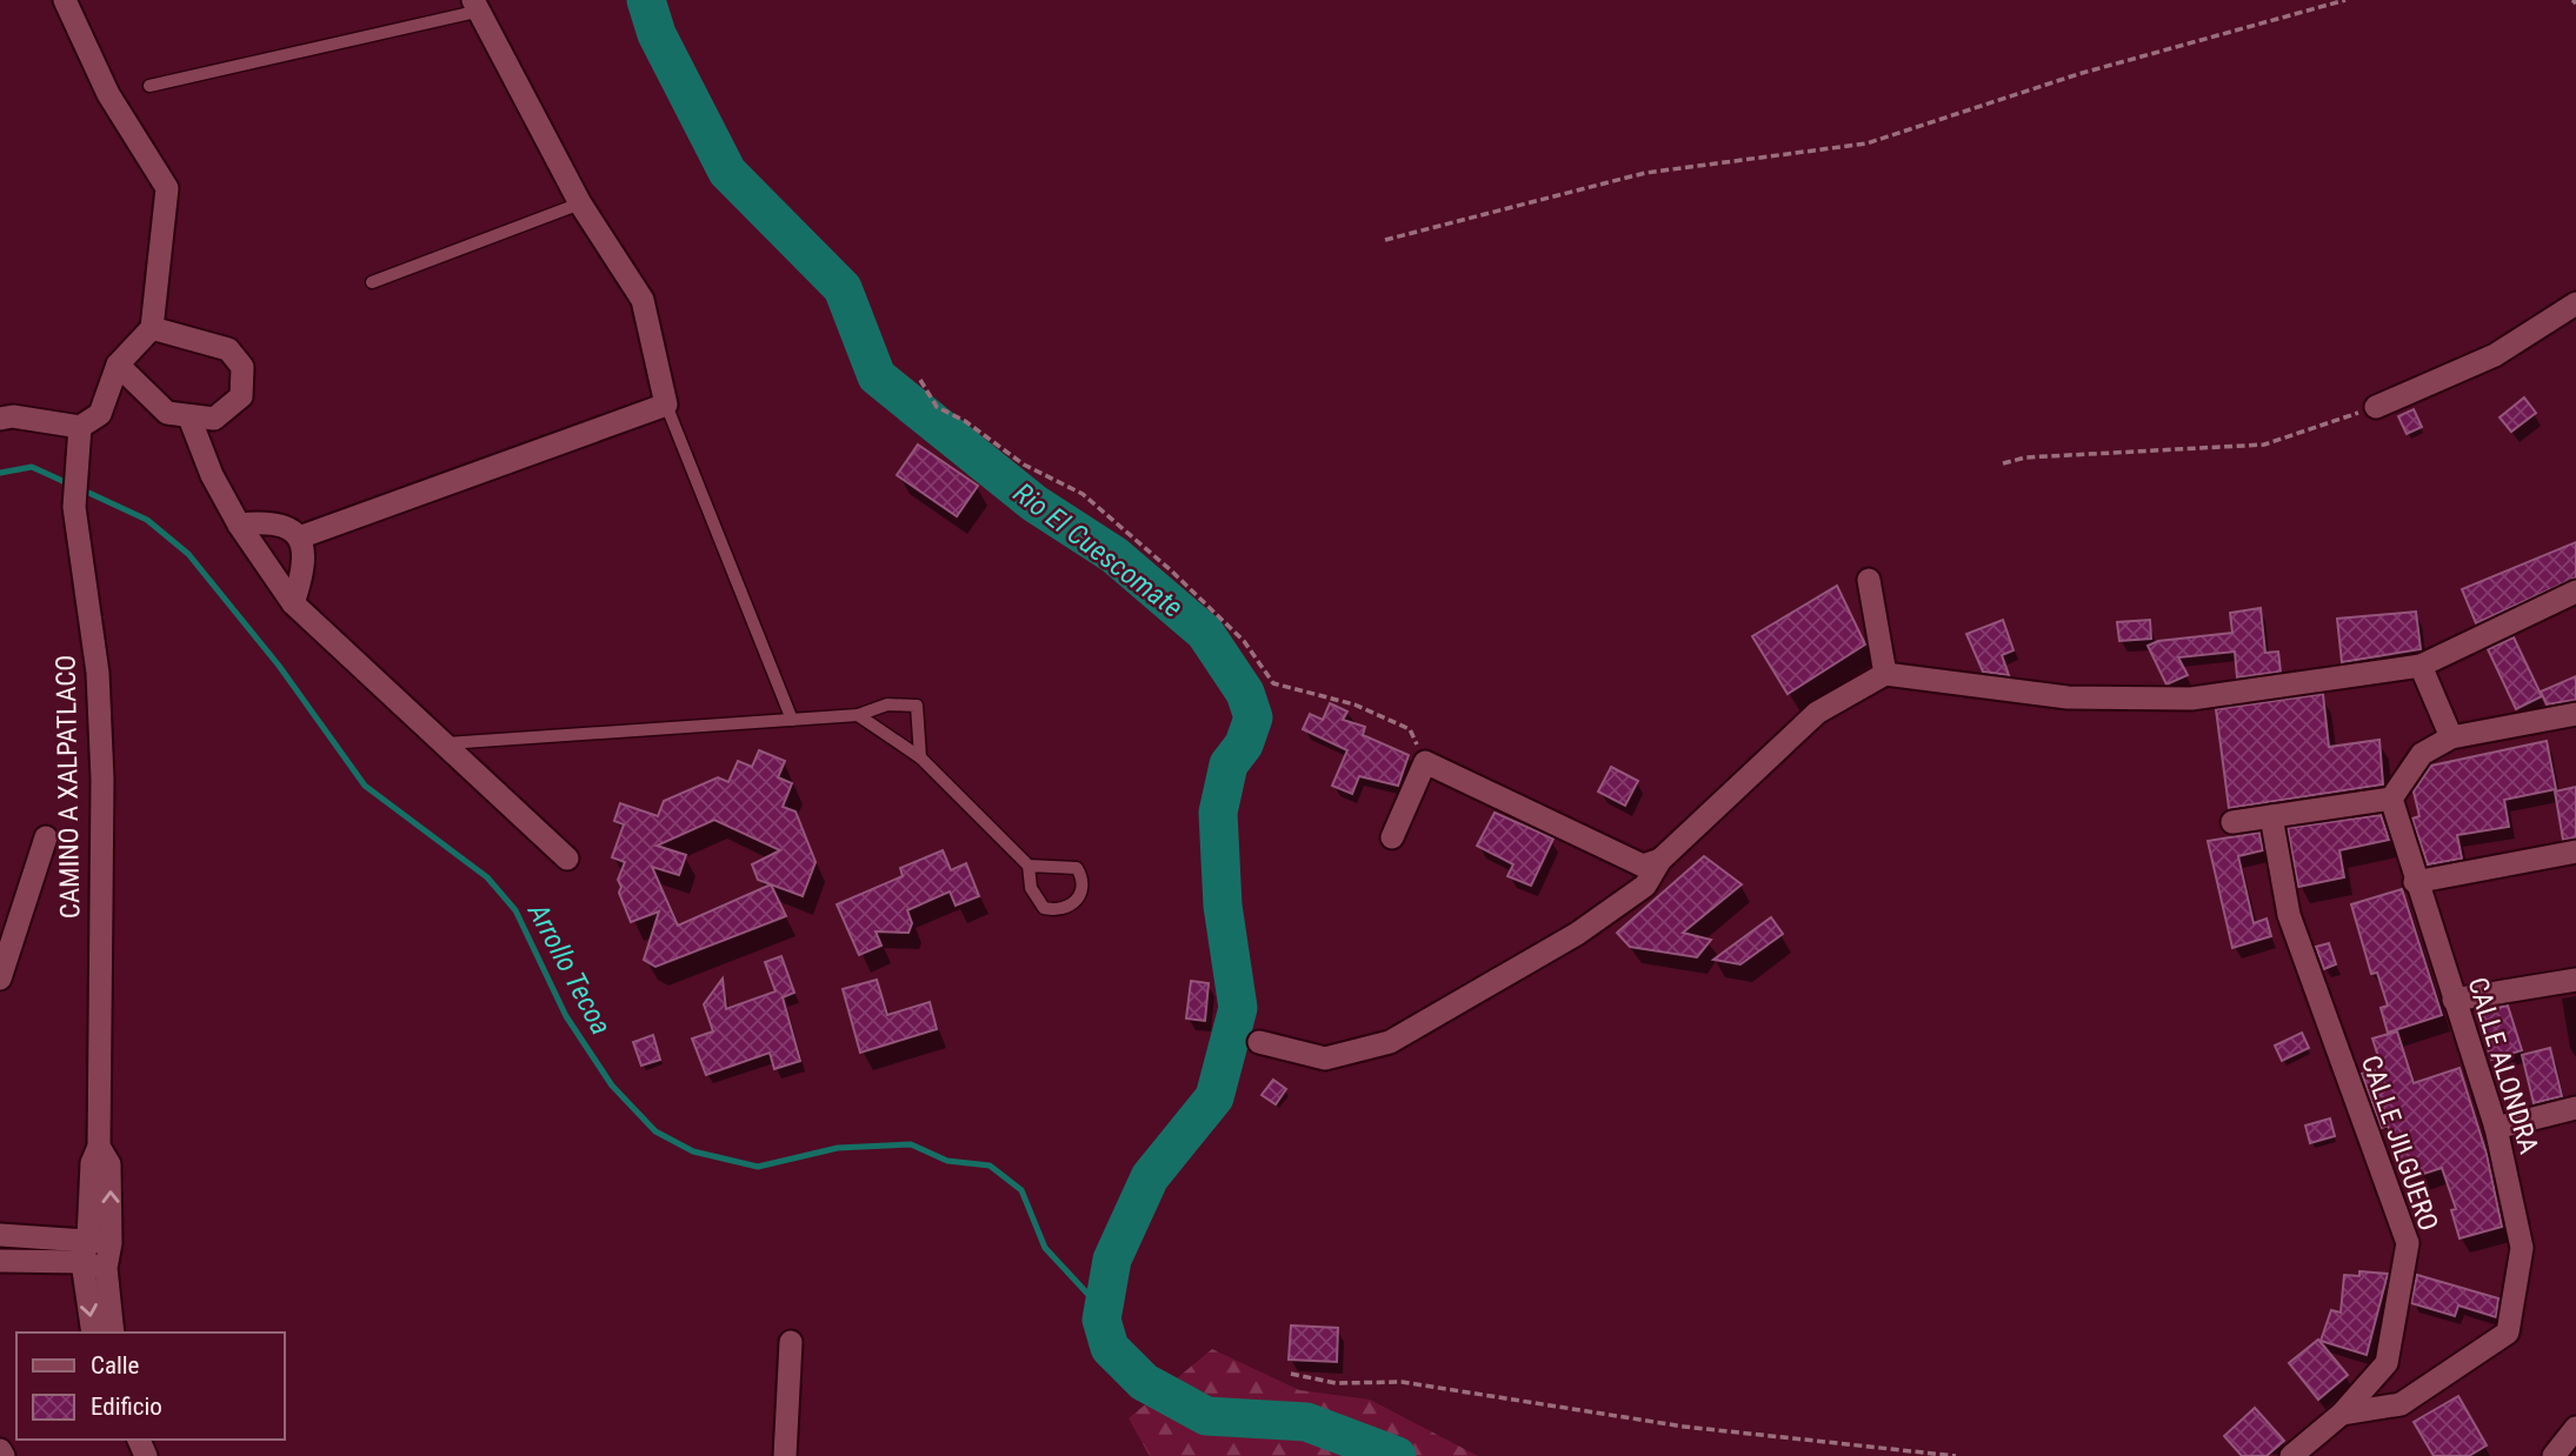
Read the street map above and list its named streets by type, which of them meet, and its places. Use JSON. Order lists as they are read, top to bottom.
{
  "streets": {
    "street": ["CAMINO A XALPATLACO", "CALLE ALONDRA", "CALLE JILGUERO"]
  },
  "crossings": [
    ["CALLE ALONDRA", "CALLE JILGUERO"]
  ],
  "water": ["Rio El Cuescomate", "Arrollo Tecoa"],
  "legend": ["Calle", "Edificio"]
}
